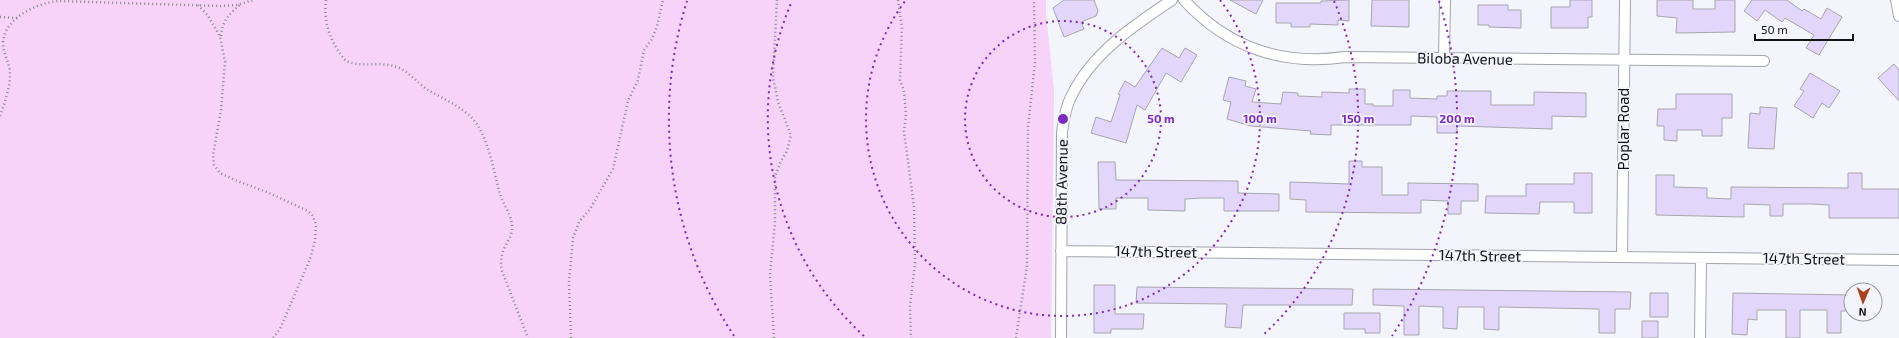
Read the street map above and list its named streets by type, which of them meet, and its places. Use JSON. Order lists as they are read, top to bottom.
{
  "streets": {
    "street": [
      "Biloba Avenue",
      "Poplar Road",
      "88th Avenue",
      "147th Street"
    ]
  },
  "crossings": [
    ["Biloba Avenue", "Poplar Road"],
    ["Poplar Road", "147th Street"],
    ["88th Avenue", "147th Street"]
  ],
  "scale_bar": "50 m",
  "north": "bottom",
  "rings": [
    "50 m",
    "100 m",
    "150 m",
    "200 m"
  ]
}
